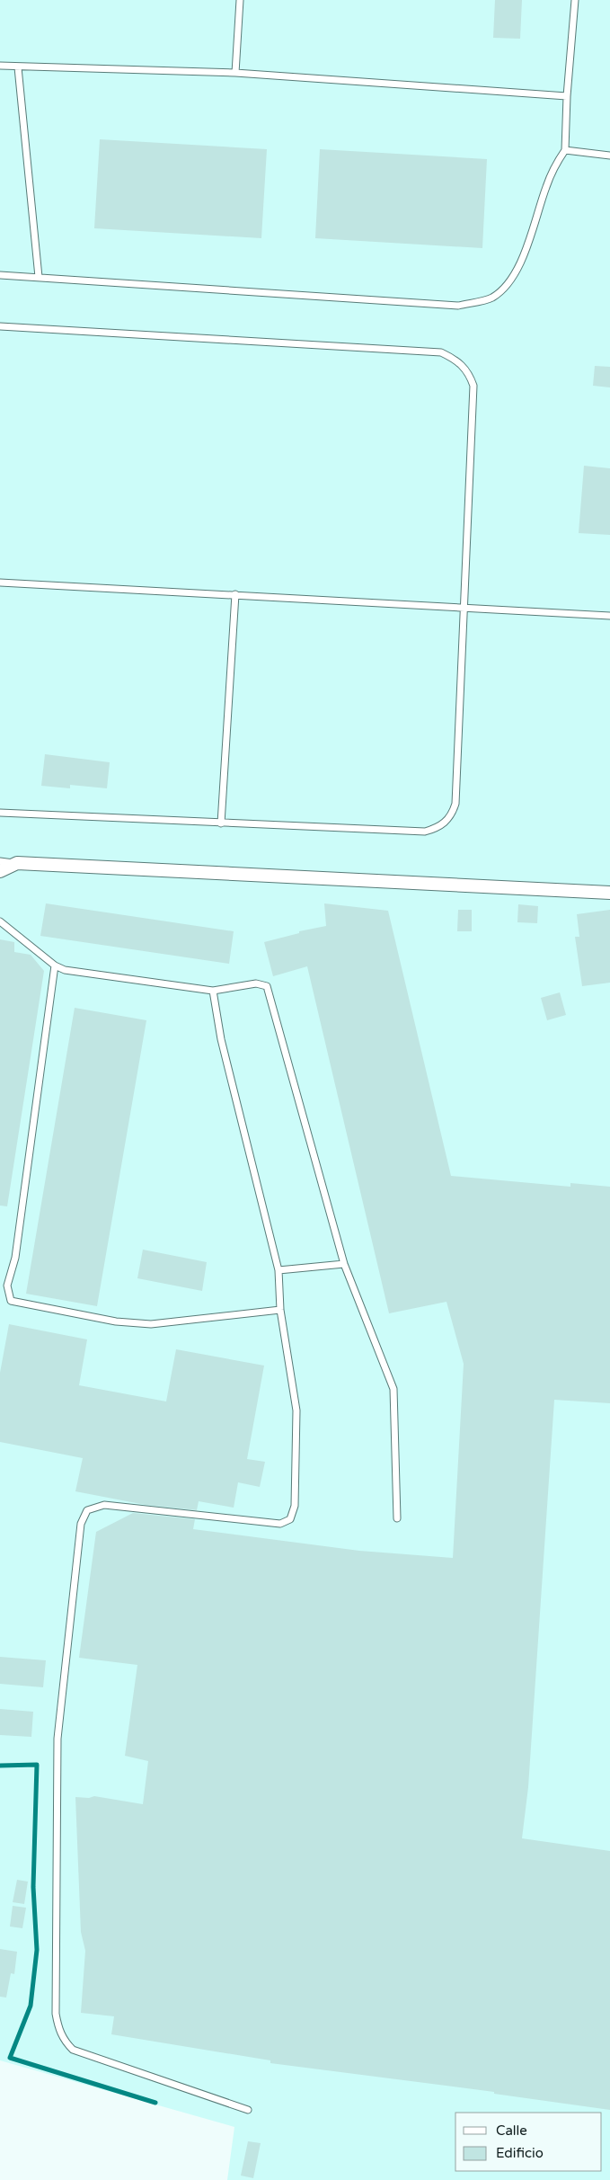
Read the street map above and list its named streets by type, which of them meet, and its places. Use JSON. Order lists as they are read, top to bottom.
{
  "legend": ["Calle", "Edificio"]
}
